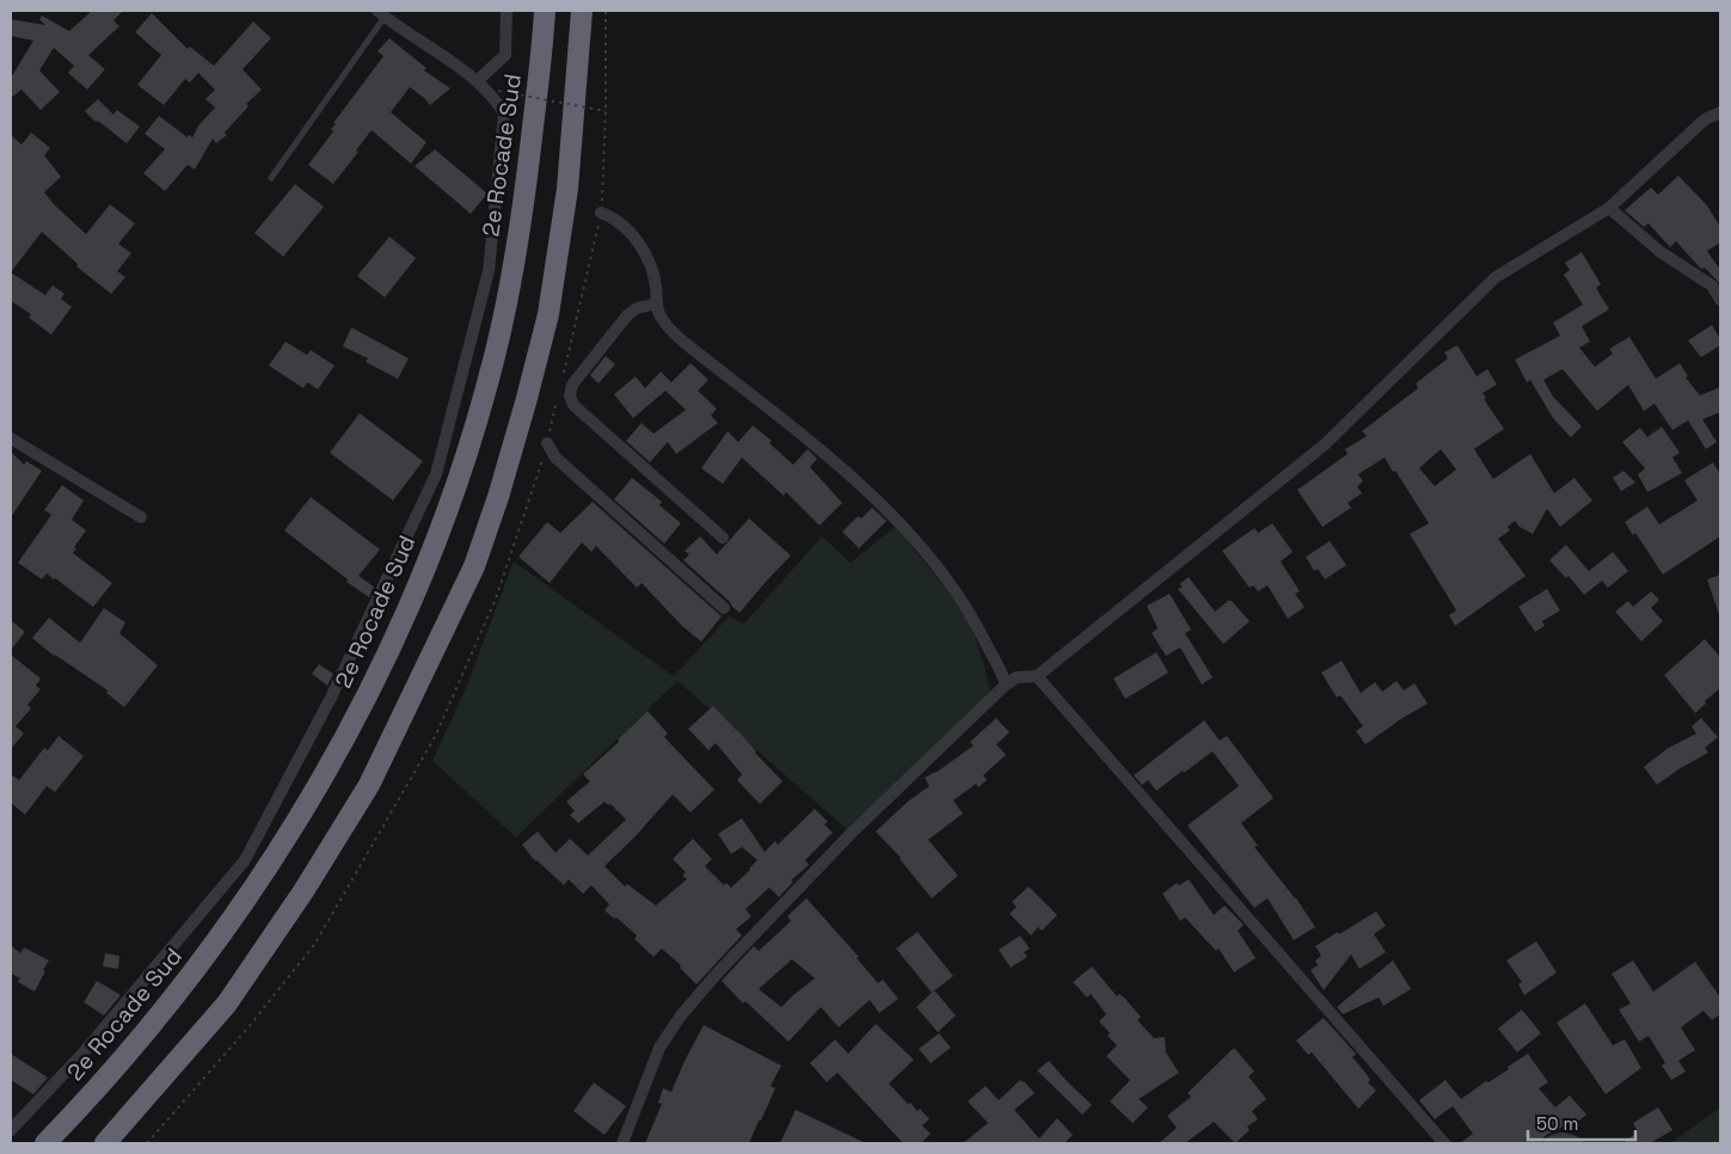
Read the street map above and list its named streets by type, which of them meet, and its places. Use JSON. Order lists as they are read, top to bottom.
{
  "streets": {
    "highway": ["2e Rocade Sud"]
  },
  "scale_bar": "50 m"
}
